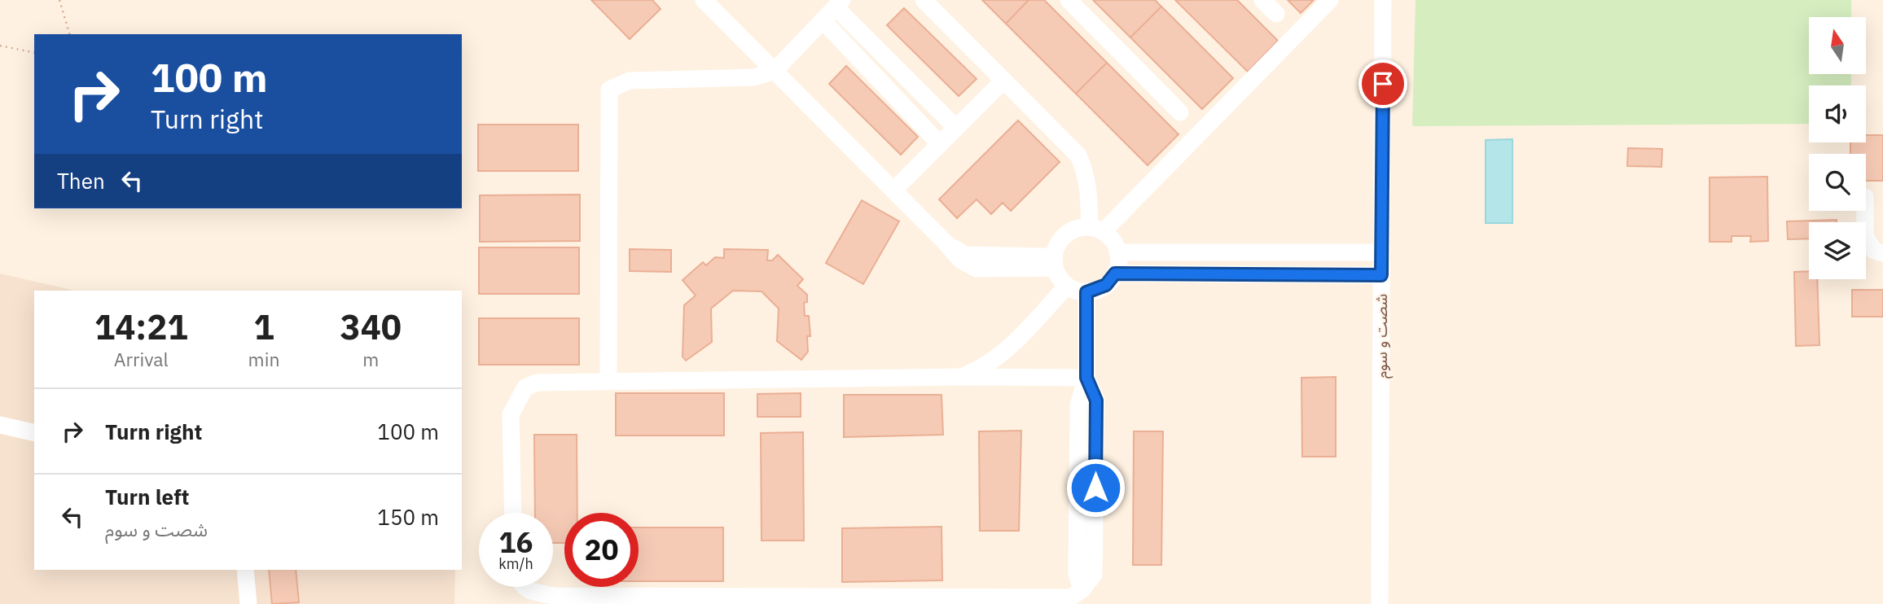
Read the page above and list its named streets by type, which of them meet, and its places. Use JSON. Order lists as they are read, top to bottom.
{
  "streets": {
    "street": ["شصت و سوم"]
  },
  "north": "top",
  "page": {
    "turn": ["100 m", "Turn right"],
    "then": "Then",
    "eta": [
      "14:21",
      "Arrival",
      "1",
      "min",
      "340",
      "m"
    ],
    "list": [
      {
        "name": "Turn right",
        "value": "100 m"
      },
      {
        "name": "Turn left",
        "note": "شصت و سوم",
        "value": "150 m"
      }
    ],
    "speed": "16 km/h",
    "limit": "20"
  }
}
